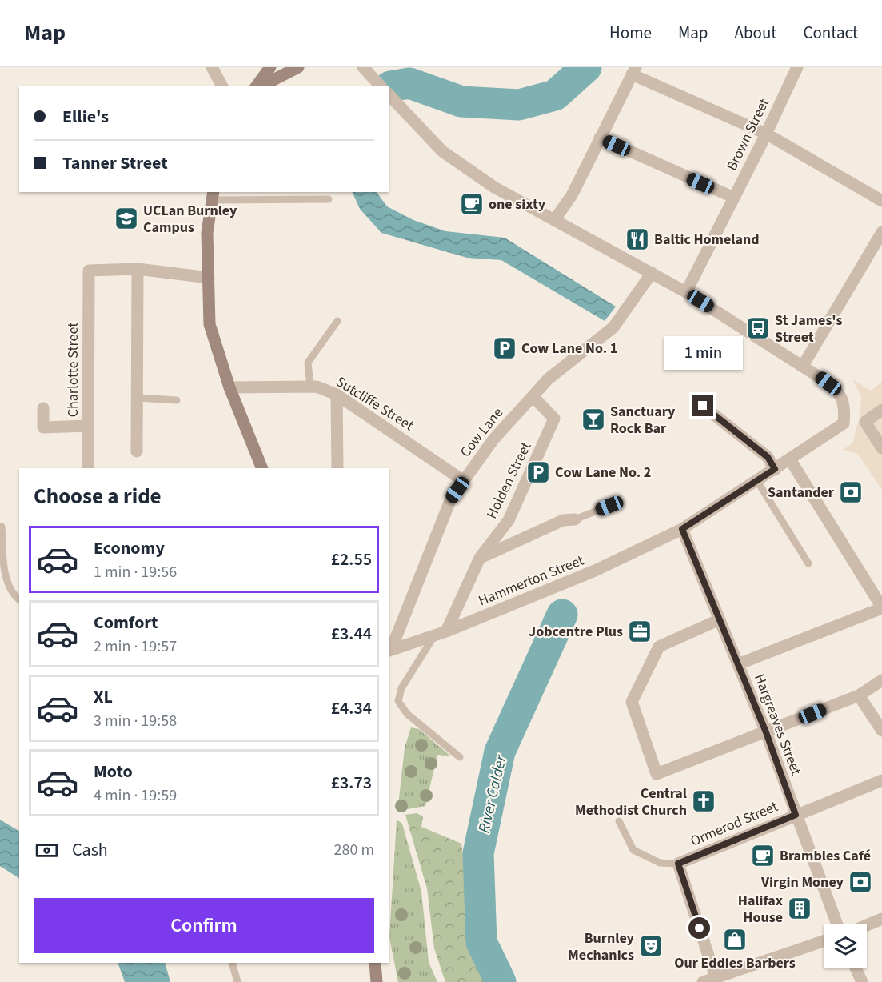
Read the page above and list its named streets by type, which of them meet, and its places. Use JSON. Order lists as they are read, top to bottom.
{
  "streets": {
    "street": [
      "Brown Street",
      "Charlotte Street",
      "Sutcliffe Street",
      "Cow Lane",
      "Holden Street",
      "Hammerton Street",
      "Hargreaves Street",
      "Ormerod Street"
    ]
  },
  "crossings": [
    ["Sutcliffe Street", "Cow Lane"],
    ["Cow Lane", "Holden Street"],
    ["Cow Lane", "Hammerton Street"],
    ["Holden Street", "Hammerton Street"],
    ["Hammerton Street", "Hargreaves Street"],
    ["Hargreaves Street", "Ormerod Street"]
  ],
  "water": ["River Calder"],
  "places": {
    "cafe": ["one sixty", "Brambles Café"],
    "school or university": ["UCLan Burnley Campus"],
    "restaurant": ["Baltic Homeland"],
    "bus stop": ["St James's Street"],
    "parking": ["Cow Lane No. 1", "Cow Lane No. 2"],
    "bar": ["Sanctuary Rock Bar"],
    "bank": ["Santander", "Virgin Money"],
    "office": ["Jobcentre Plus"],
    "church": ["Central Methodist Church"],
    "building": ["Halifax House"],
    "shop": ["Our Eddies Barbers"],
    "theatre": ["Burnley Mechanics"]
  },
  "page": {
    "header": "Map",
    "nav": [
      "Home",
      "Map",
      "About",
      "Contact"
    ],
    "banner": ["Ellie's", "Tanner Street"],
    "bubble": "1 min",
    "heading": "Choose a ride",
    "list": [
      {
        "name": "Economy",
        "note": "1 min · 19:56",
        "value": "£2.55"
      },
      {
        "name": "Comfort",
        "note": "2 min · 19:57",
        "value": "£3.44"
      },
      {
        "name": "XL",
        "note": "3 min · 19:58",
        "value": "£4.34"
      },
      {
        "name": "Moto",
        "note": "4 min · 19:59",
        "value": "£3.73"
      }
    ],
    "pay": ["Cash", "280 m"],
    "buttons": "Confirm"
  }
}
